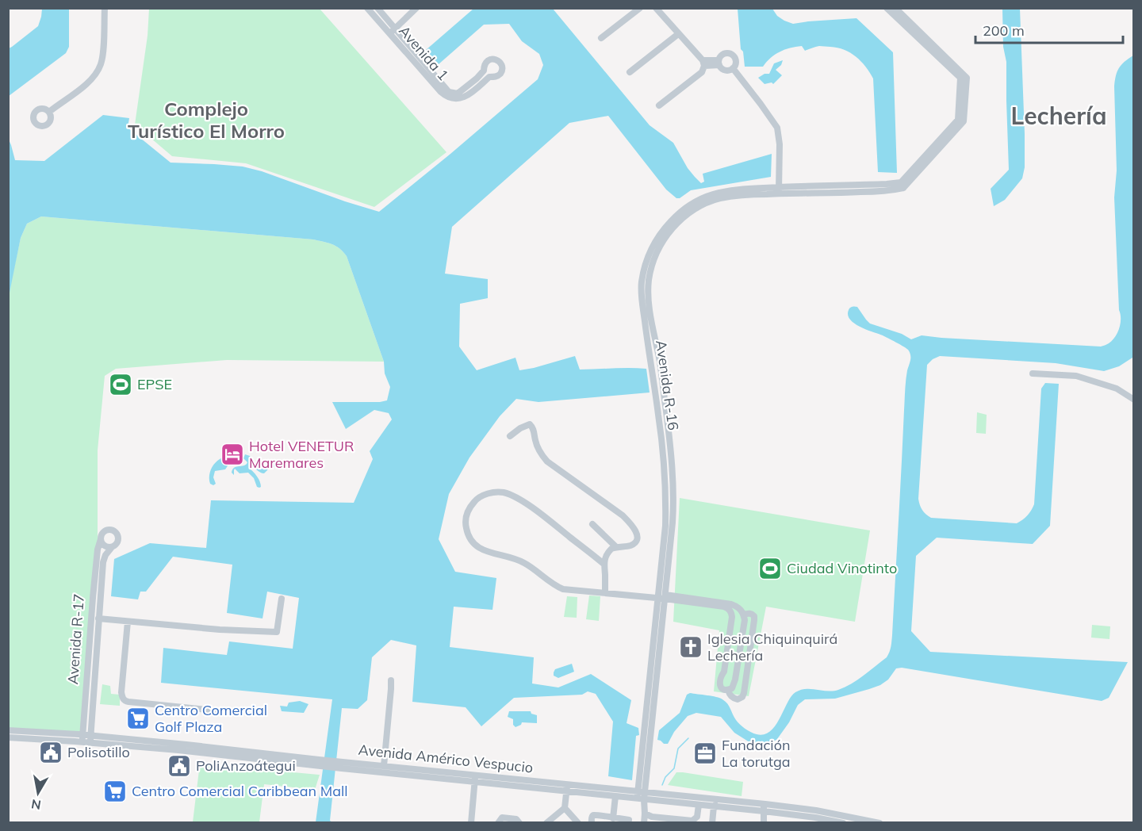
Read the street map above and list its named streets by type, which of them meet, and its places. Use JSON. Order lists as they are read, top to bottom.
{
  "streets": {
    "street": [
      "Avenida 1",
      "Avenida R-16",
      "Avenida R-17",
      "Avenida Américo Vespucio"
    ]
  },
  "crossings": [
    ["Avenida R-16", "Avenida Américo Vespucio"],
    ["Avenida R-17", "Avenida Américo Vespucio"]
  ],
  "districts": ["Complejo Turístico El Morro", "Lechería"],
  "places": {
    "sports": ["EPSE", "Ciudad Vinotinto"],
    "hotel": ["Hotel VENETUR Maremares"],
    "church": ["Iglesia Chiquinquirá Lechería"],
    "supermarket": ["Centro Comercial Golf Plaza", "Centro Comercial Caribbean Mall"],
    "public building": ["Polisotillo", "PoliAnzoátegui"],
    "office": ["Fundación La torutga"]
  },
  "scale_bar": "200 m",
  "north": "bottom"
}
